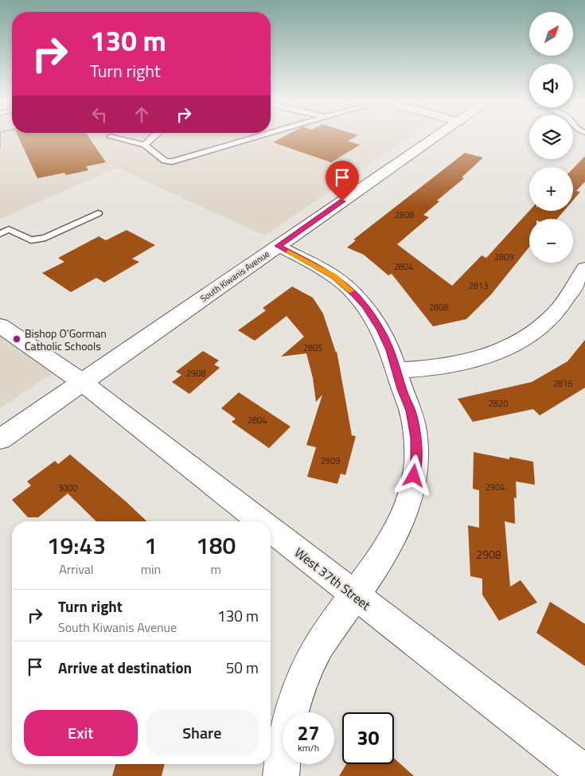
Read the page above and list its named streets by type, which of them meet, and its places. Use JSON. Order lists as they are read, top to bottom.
{
  "streets": {
    "street": ["South Kiwanis Avenue", "West 37th Street"]
  },
  "crossings": [
    ["South Kiwanis Avenue", "West 37th Street"]
  ],
  "places": ["Bishop O'Gorman Catholic Schools"],
  "house_numbers": [
    "2808",
    "2809",
    "2804",
    "2813",
    "2808",
    "2805",
    "2908",
    "2816",
    "2820",
    "2804",
    "2909",
    "2904",
    "3000",
    "2908"
  ],
  "north": "top right",
  "page": {
    "map_buttons": ["+", "−"],
    "turn": ["130 m", "Turn right"],
    "eta": [
      "19:43",
      "Arrival",
      "1",
      "min",
      "180",
      "m"
    ],
    "list": [
      {
        "name": "Turn right",
        "note": "South Kiwanis Avenue",
        "value": "130 m"
      },
      {
        "name": "Arrive at destination",
        "value": "50 m"
      }
    ],
    "buttons": ["Exit", "Share"],
    "speed": "27 km/h",
    "limit": "30"
  }
}
